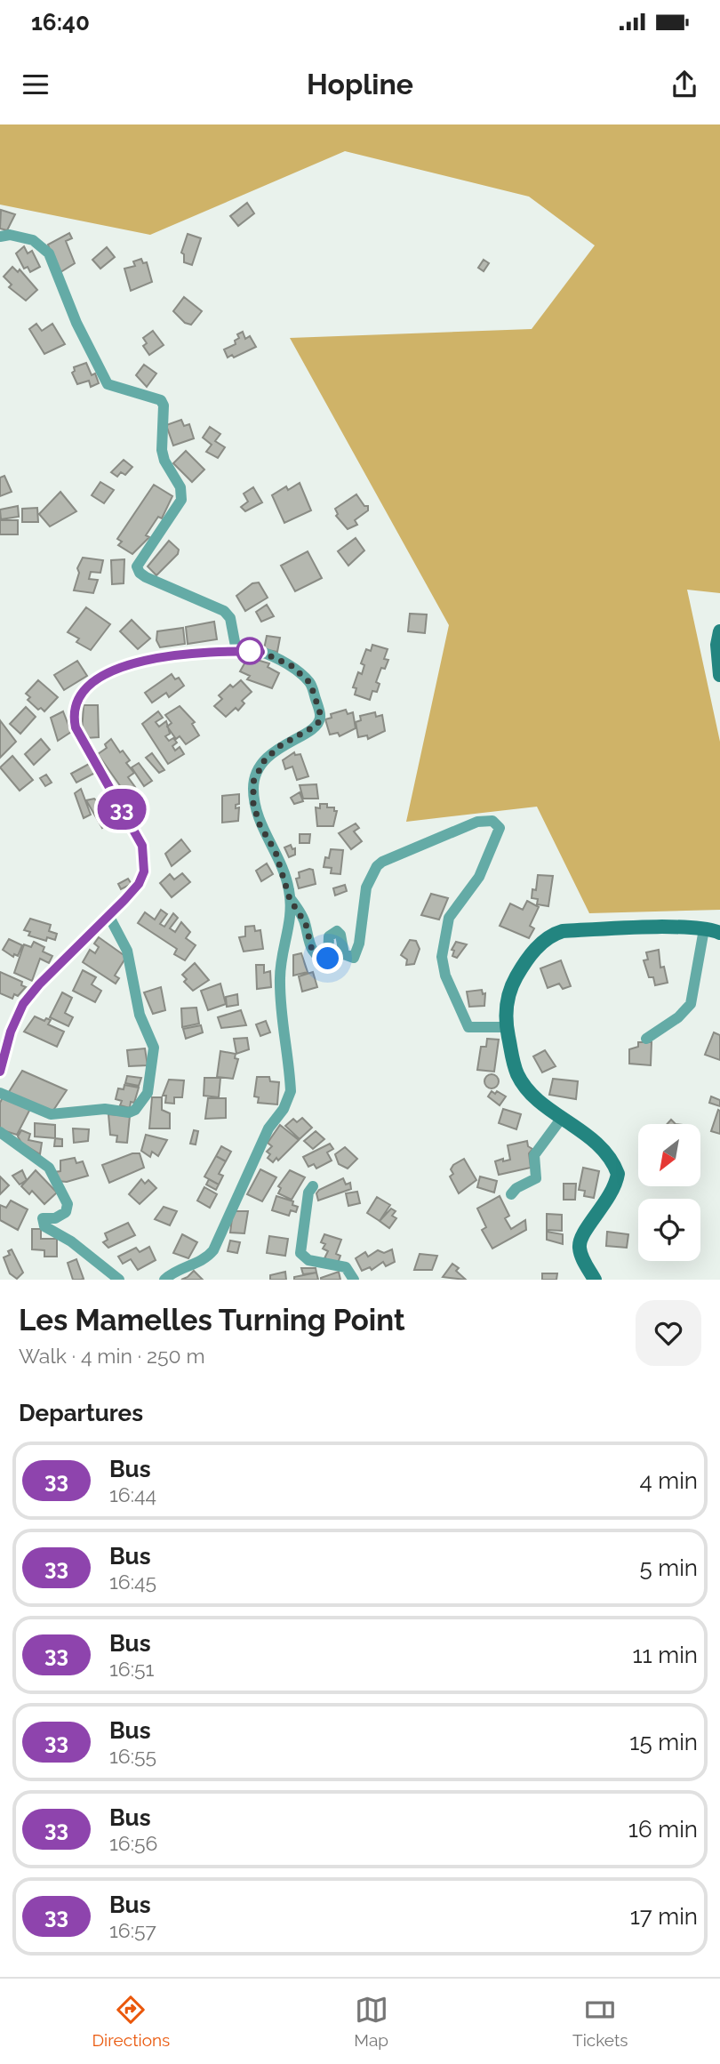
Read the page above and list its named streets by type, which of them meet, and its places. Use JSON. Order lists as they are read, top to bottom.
{
  "lines": ["bus line 33"],
  "north": "bottom left",
  "page": {
    "status": "16:40",
    "header": "Hopline",
    "on_map": "33",
    "heading": [
      ["Les Mamelles Turning Point", "Walk · 4 min · 250 m"],
      "Departures"
    ],
    "list": [
      {
        "mark": "33",
        "name": "Bus",
        "note": "16:44",
        "value": "4 min"
      },
      {
        "mark": "33",
        "name": "Bus",
        "note": "16:45",
        "value": "5 min"
      },
      {
        "mark": "33",
        "name": "Bus",
        "note": "16:51",
        "value": "11 min"
      },
      {
        "mark": "33",
        "name": "Bus",
        "note": "16:55",
        "value": "15 min"
      },
      {
        "mark": "33",
        "name": "Bus",
        "note": "16:56",
        "value": "16 min"
      },
      {
        "mark": "33",
        "name": "Bus",
        "note": "16:57",
        "value": "17 min"
      }
    ],
    "tabs": ["Directions", "Map", "Tickets"]
  }
}
